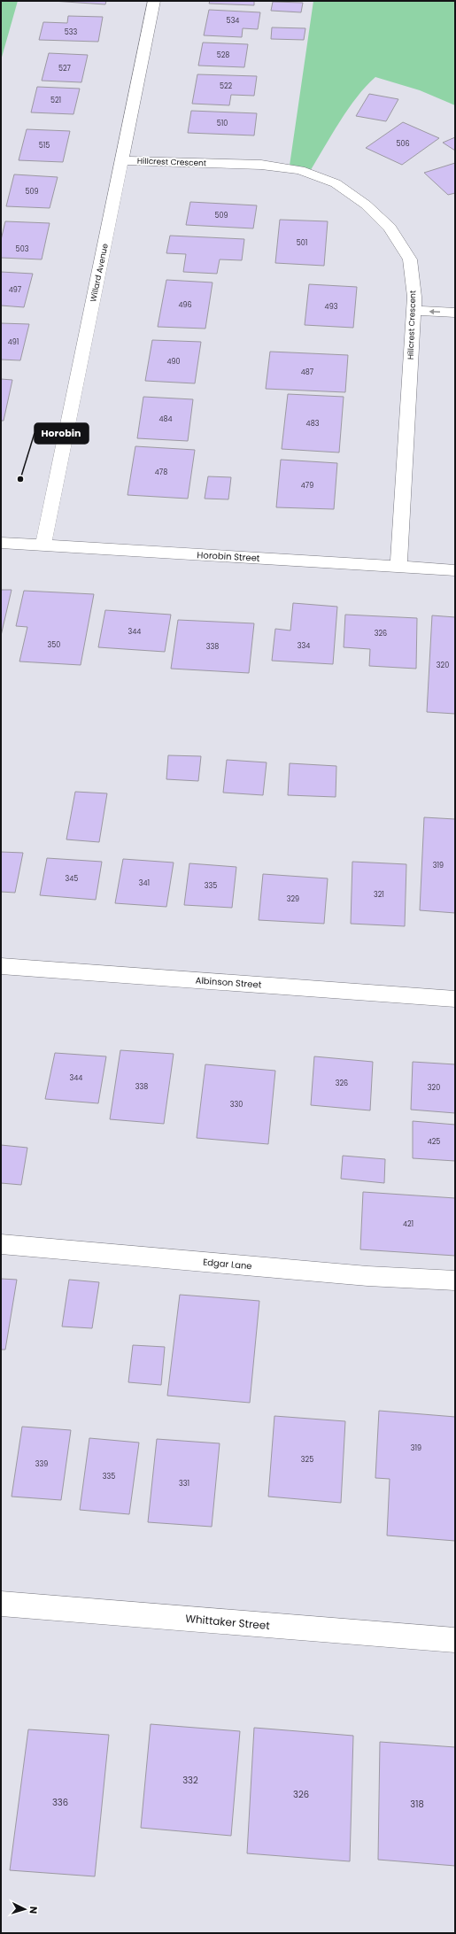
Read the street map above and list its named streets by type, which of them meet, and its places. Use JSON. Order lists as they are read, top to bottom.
{
  "streets": {
    "street": [
      "Hillcrest Crescent",
      "Willard Avenue",
      "Horobin Street",
      "Albinson Street",
      "Edgar Lane",
      "Whittaker Street"
    ]
  },
  "crossings": [
    ["Hillcrest Crescent", "Willard Avenue"],
    ["Hillcrest Crescent", "Horobin Street"],
    ["Willard Avenue", "Horobin Street"]
  ],
  "places": ["Horobin"],
  "house_numbers": [
    "534",
    "533",
    "528",
    "527",
    "522",
    "521",
    "510",
    "506",
    "515",
    "509",
    "509",
    "501",
    "503",
    "497",
    "496",
    "493",
    "491",
    "490",
    "487",
    "484",
    "483",
    "478",
    "479",
    "344",
    "326",
    "350",
    "334",
    "338",
    "320",
    "319",
    "345",
    "341",
    "335",
    "321",
    "329",
    "344",
    "326",
    "338",
    "320",
    "330",
    "425",
    "421",
    "319",
    "325",
    "339",
    "335",
    "331",
    "332",
    "326",
    "336",
    "318"
  ],
  "north": "right"
}
